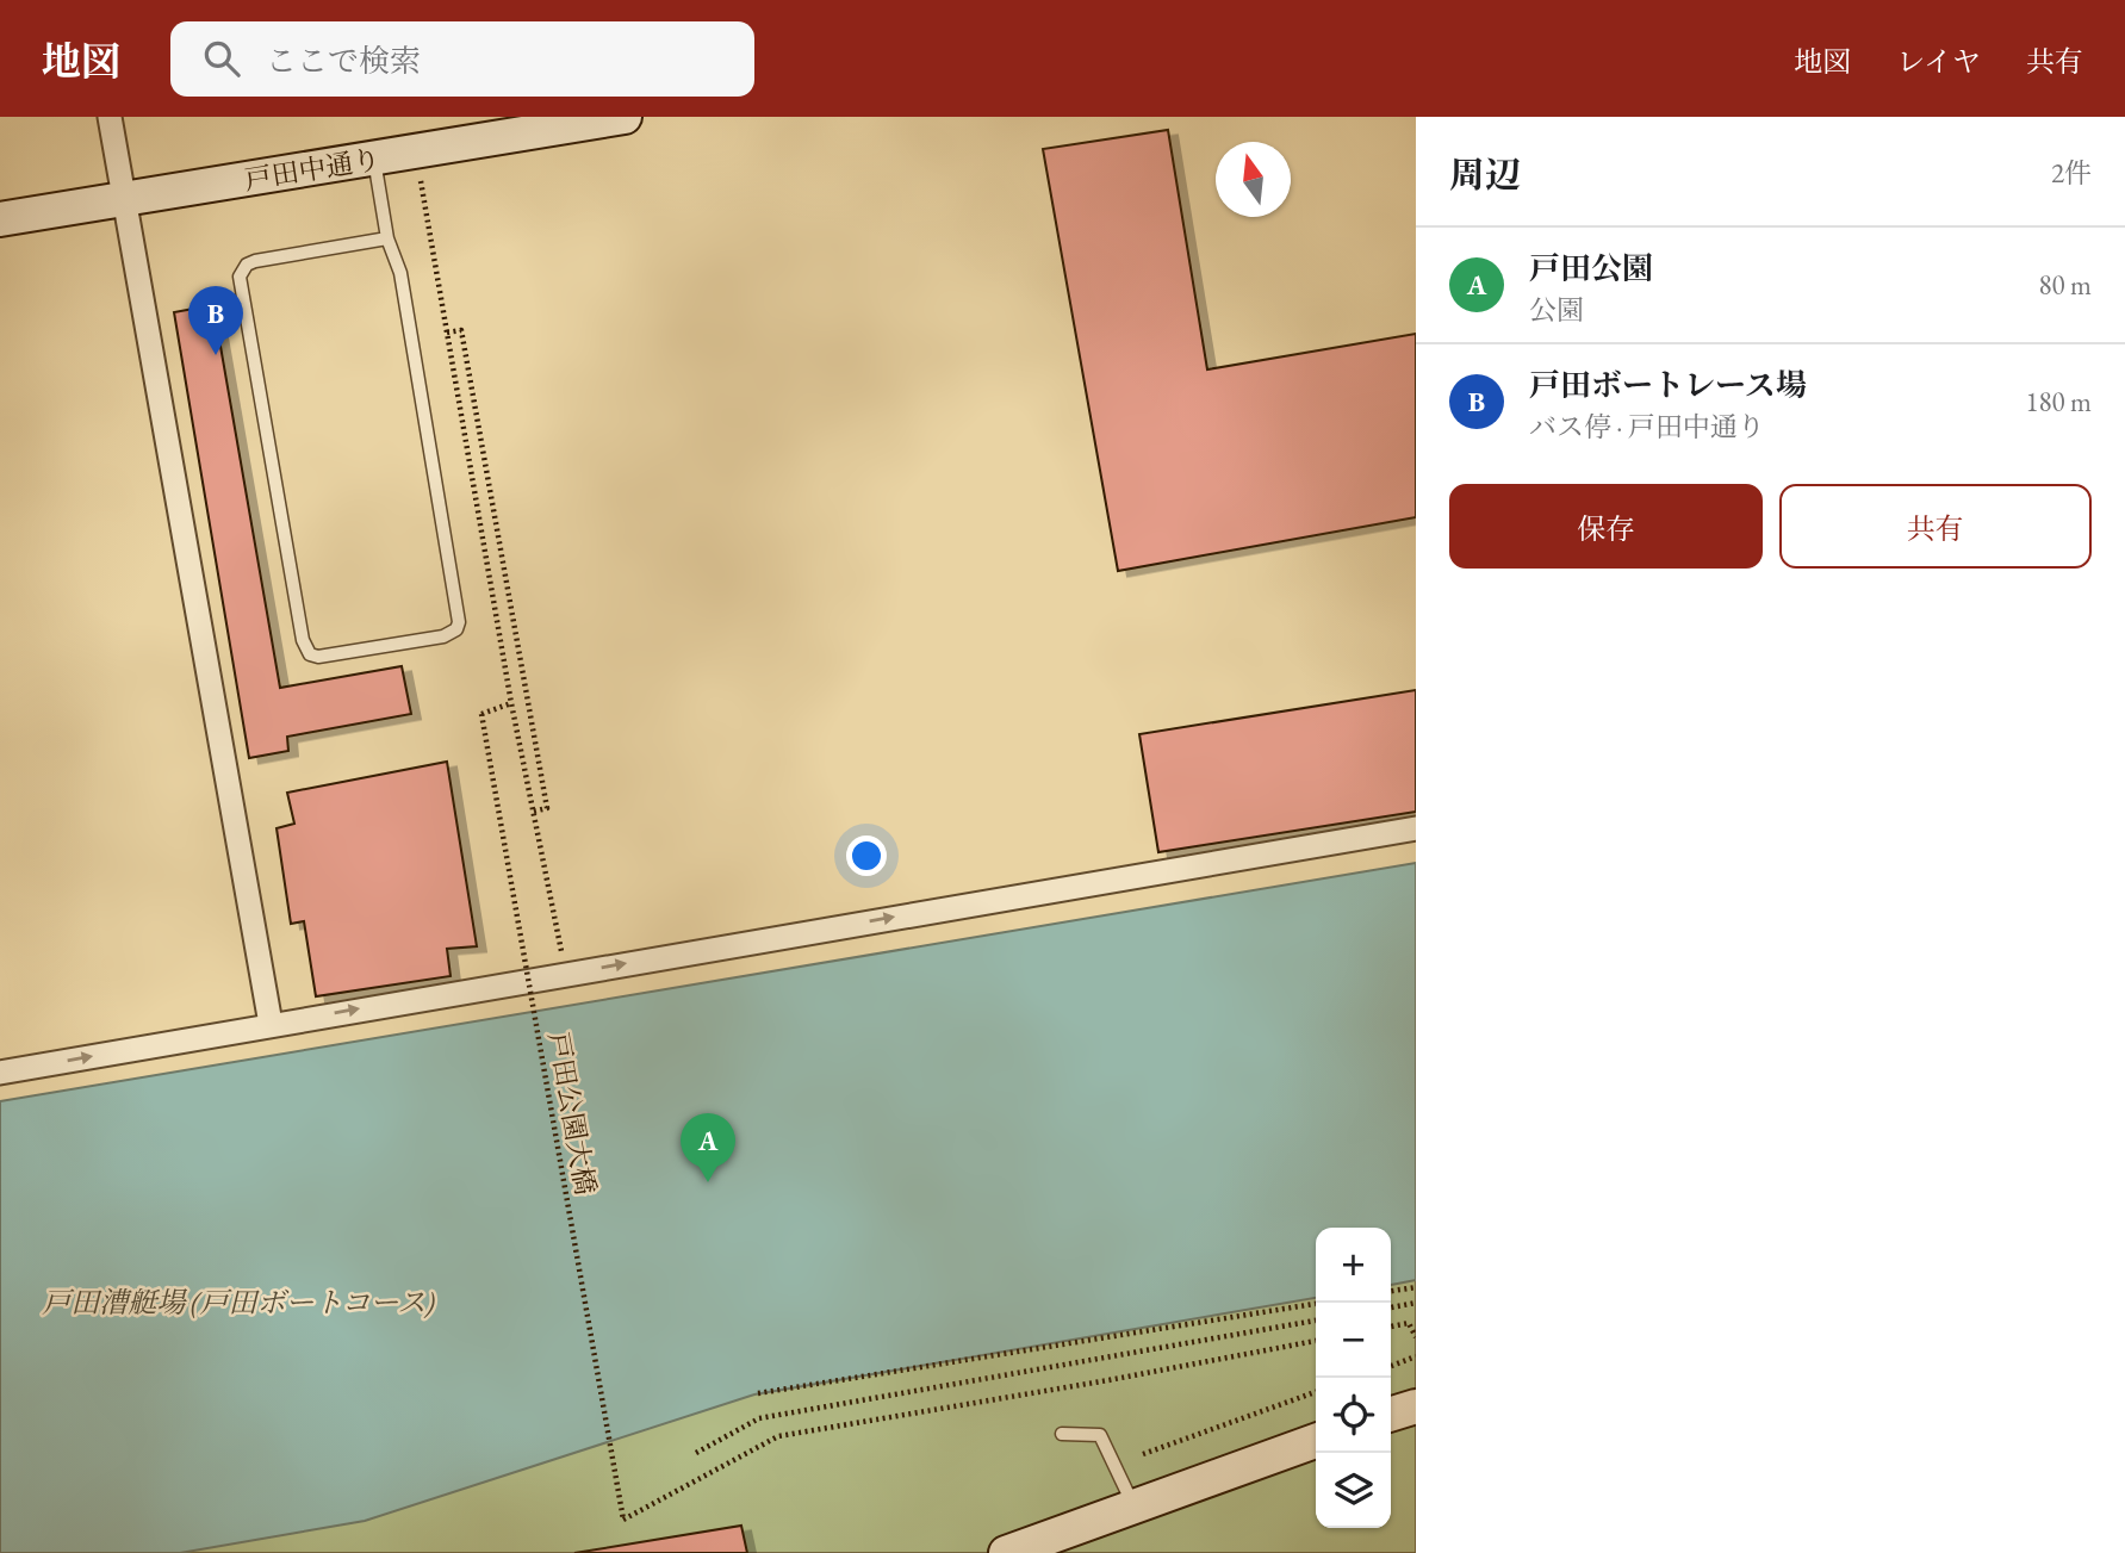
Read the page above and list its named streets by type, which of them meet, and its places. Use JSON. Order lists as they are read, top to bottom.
{
  "streets": {
    "street": ["戸田中通り"],
    "path": ["戸田公園大橋"]
  },
  "water": ["戸田漕艇場 (戸田ボートコース)"],
  "north": "top",
  "page": {
    "header": "地図",
    "search": "ここで検索",
    "nav": ["地図", "レイヤ", "共有"],
    "heading": ["周辺", "2件"],
    "list": [
      {
        "mark": "A",
        "name": "戸田公園",
        "note": "公園",
        "value": "80 m"
      },
      {
        "mark": "B",
        "name": "戸田ボートレース場",
        "note": "バス停 · 戸田中通り",
        "value": "180 m"
      }
    ],
    "pins": ["B", "A"],
    "buttons": ["保存", "共有"],
    "map_buttons": ["+", "−"]
  }
}
